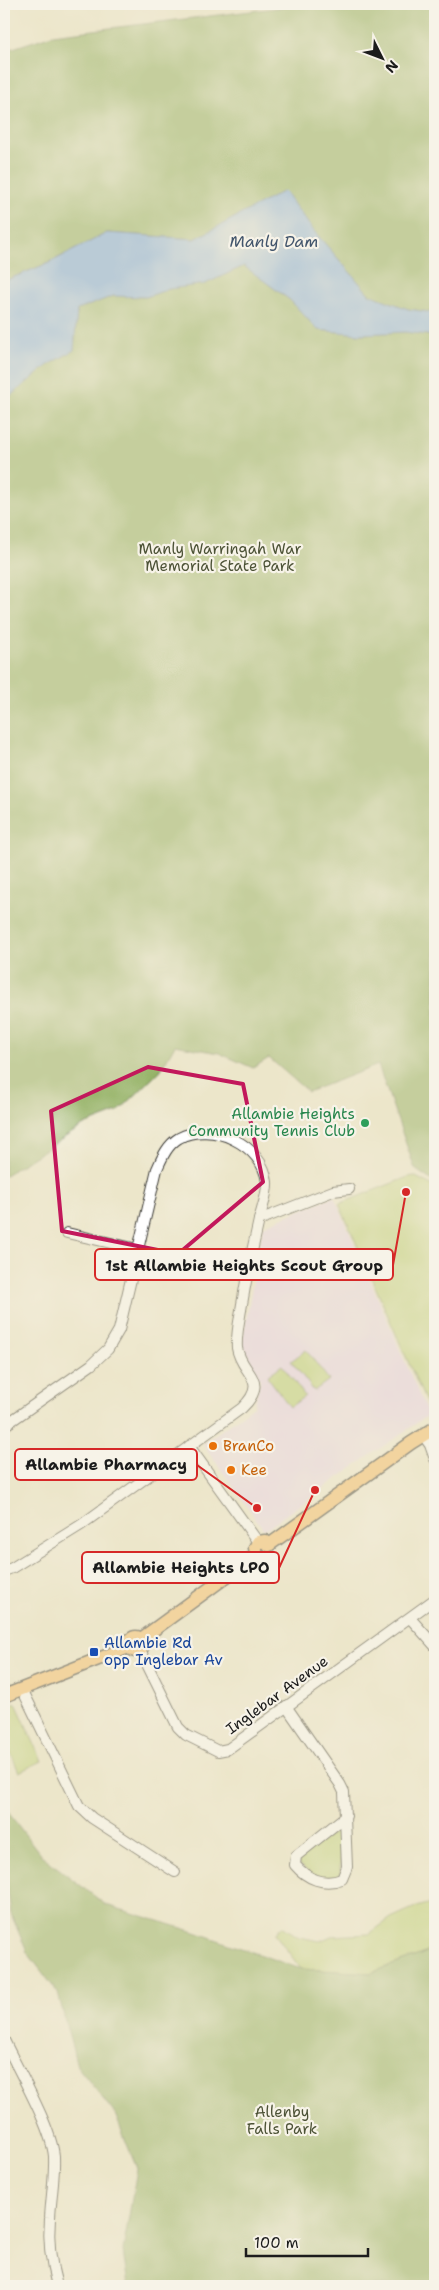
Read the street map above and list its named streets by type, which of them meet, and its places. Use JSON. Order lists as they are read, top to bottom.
{
  "streets": {
    "street": ["Inglebar Avenue"]
  },
  "water": ["Manly Dam"],
  "parks": ["Manly Warringah War Memorial State Park", "Allenby Falls Park"],
  "places": {
    "other": [
      "Allambie Heights Community Tennis Club",
      "1st Allambie Heights Scout Group",
      "BranCo",
      "Kee",
      "Allambie Heights LPO",
      "Allambie Pharmacy"
    ],
    "transit": ["Allambie Rd opp Inglebar Av"]
  },
  "scale_bar": "100 m",
  "north": "bottom right"
}
